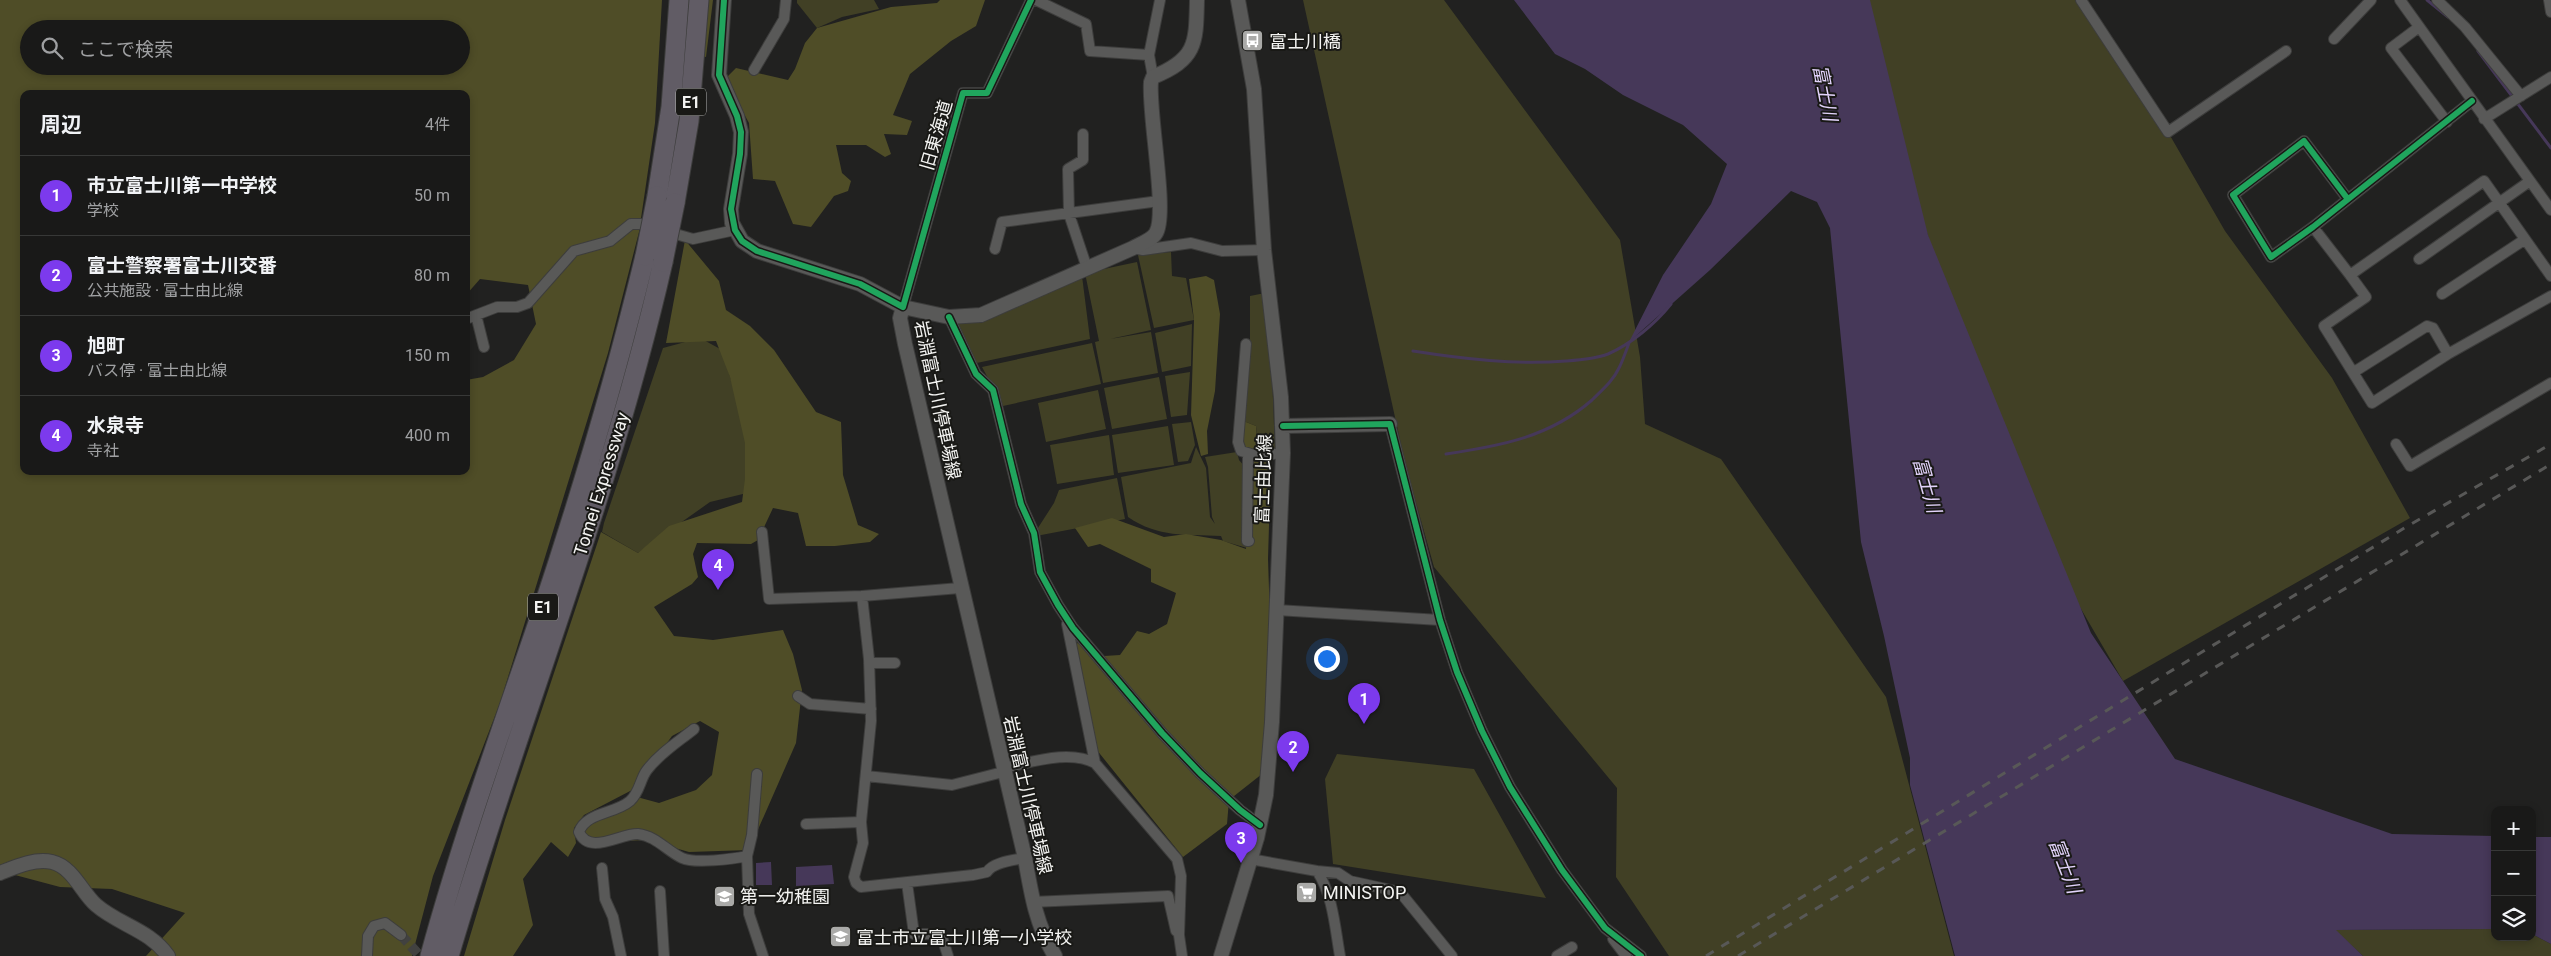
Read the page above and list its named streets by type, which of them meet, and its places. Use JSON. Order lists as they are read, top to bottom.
{
  "streets": {
    "highway": ["E1", "Tomei Expressway"],
    "main road": ["岩淵富士川停車場線", "富士由比線"],
    "street": ["旧東海道"]
  },
  "crossings": [
    ["旧東海道", "岩淵富士川停車場線"]
  ],
  "water": ["富士川"],
  "places": {
    "bus stop": ["富士川橋"],
    "supermarket": ["MINISTOP"],
    "school or university": ["第一幼稚園", "富士市立富士川第一小学校"]
  },
  "page": {
    "search": "ここで検索",
    "heading": ["周辺", "4件"],
    "list": [
      {
        "mark": "1",
        "name": "市立富士川第一中学校",
        "note": "学校",
        "value": "50 m"
      },
      {
        "mark": "2",
        "name": "富士警察署富士川交番",
        "note": "公共施設 · 富士由比線",
        "value": "80 m"
      },
      {
        "mark": "3",
        "name": "旭町",
        "note": "バス停 · 富士由比線",
        "value": "150 m"
      },
      {
        "mark": "4",
        "name": "水泉寺",
        "note": "寺社",
        "value": "400 m"
      }
    ],
    "pins": [
      "4",
      "1",
      "2",
      "3"
    ],
    "map_buttons": ["+", "−"]
  }
}
